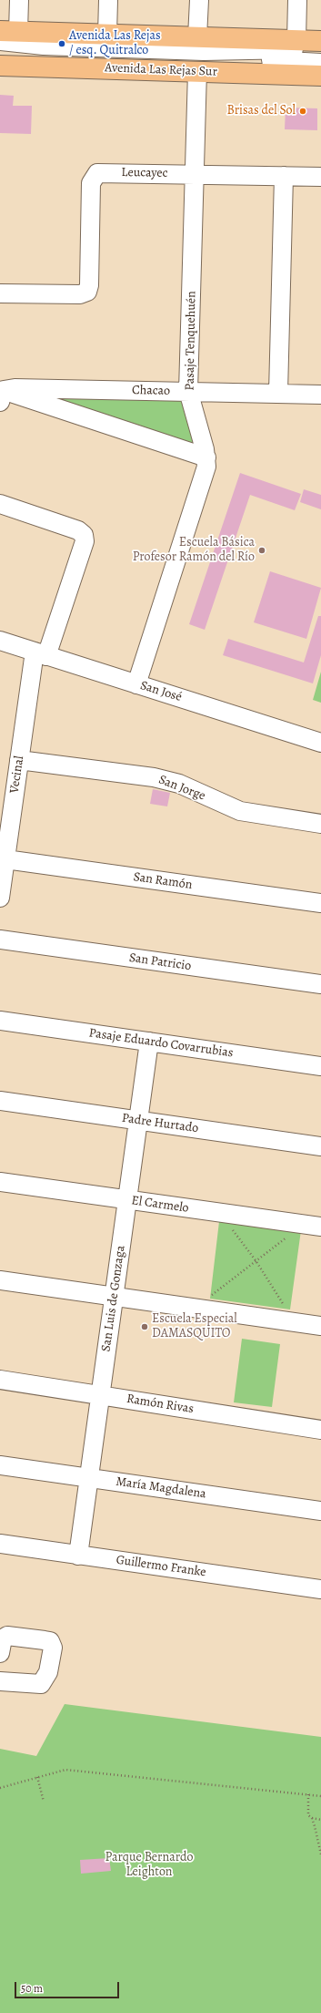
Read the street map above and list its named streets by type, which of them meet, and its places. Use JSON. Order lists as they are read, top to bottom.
{
  "streets": {
    "main road": ["Avenida Las Rejas Sur"],
    "street": [
      "Leucayec",
      "Pasaje Tenquehuén",
      "Chacao",
      "San José",
      "Vecinal",
      "San Jorge",
      "San Ramón",
      "San Patricio",
      "Pasaje Eduardo Covarrubias",
      "Padre Hurtado",
      "El Carmelo",
      "San Luis de Gonzaga",
      "Ramón Rivas",
      "María Magdalena",
      "Guillermo Franke"
    ]
  },
  "crossings": [
    ["Avenida Las Rejas Sur", "Pasaje Tenquehuén"],
    ["Leucayec", "Pasaje Tenquehuén"],
    ["Pasaje Tenquehuén", "Chacao"],
    ["Pasaje Tenquehuén", "San José"],
    ["San José", "Vecinal"],
    ["Vecinal", "San Jorge"],
    ["Vecinal", "San Ramón"],
    ["Pasaje Eduardo Covarrubias", "San Luis de Gonzaga"],
    ["Padre Hurtado", "San Luis de Gonzaga"],
    ["El Carmelo", "San Luis de Gonzaga"],
    ["San Luis de Gonzaga", "Ramón Rivas"],
    ["San Luis de Gonzaga", "María Magdalena"],
    ["San Luis de Gonzaga", "Guillermo Franke"]
  ],
  "parks": ["Parque Bernardo Leighton"],
  "places": [
    "Avenida Las Rejas / esq. Quitralco",
    "Brisas del Sol",
    "Escuela Básica Profesor Ramón del Río",
    "Escuela Especial DAMASQUITO"
  ],
  "scale_bar": "50 m"
}
